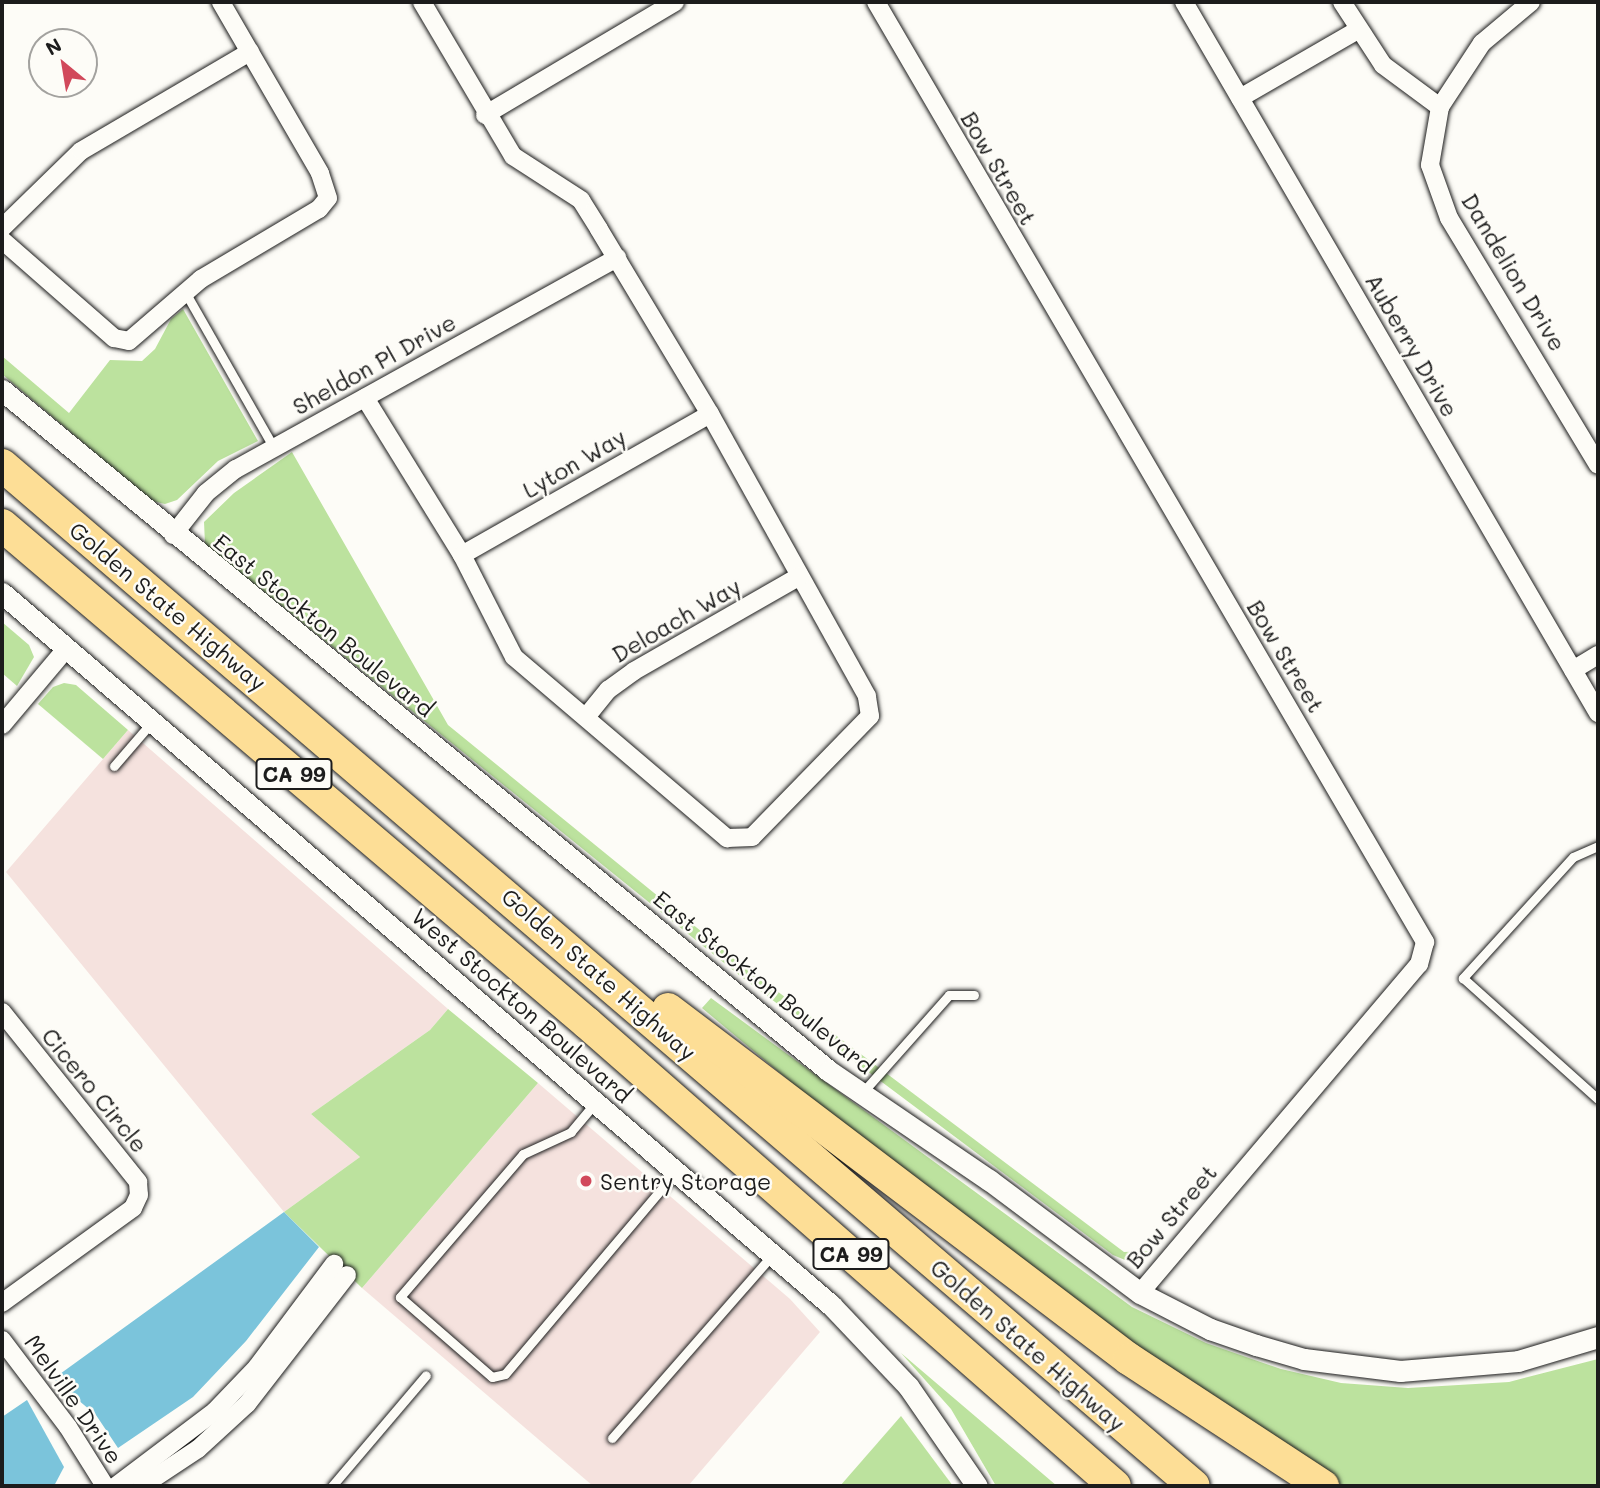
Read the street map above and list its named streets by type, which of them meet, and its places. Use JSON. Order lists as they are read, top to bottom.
{
  "streets": {
    "highway": ["Golden State Highway", "CA 99"],
    "street": [
      "Bow Street",
      "Dandelion Drive",
      "Auberry Drive",
      "Sheldon Pl Drive",
      "Lyton Way",
      "Deloach Way",
      "East Stockton Boulevard",
      "West Stockton Boulevard",
      "Cicero Circle",
      "Melville Drive"
    ]
  },
  "crossings": [
    ["Bow Street", "East Stockton Boulevard"],
    ["Sheldon Pl Drive", "East Stockton Boulevard"]
  ],
  "places": ["Sentry Storage"],
  "north": "top left"
}
